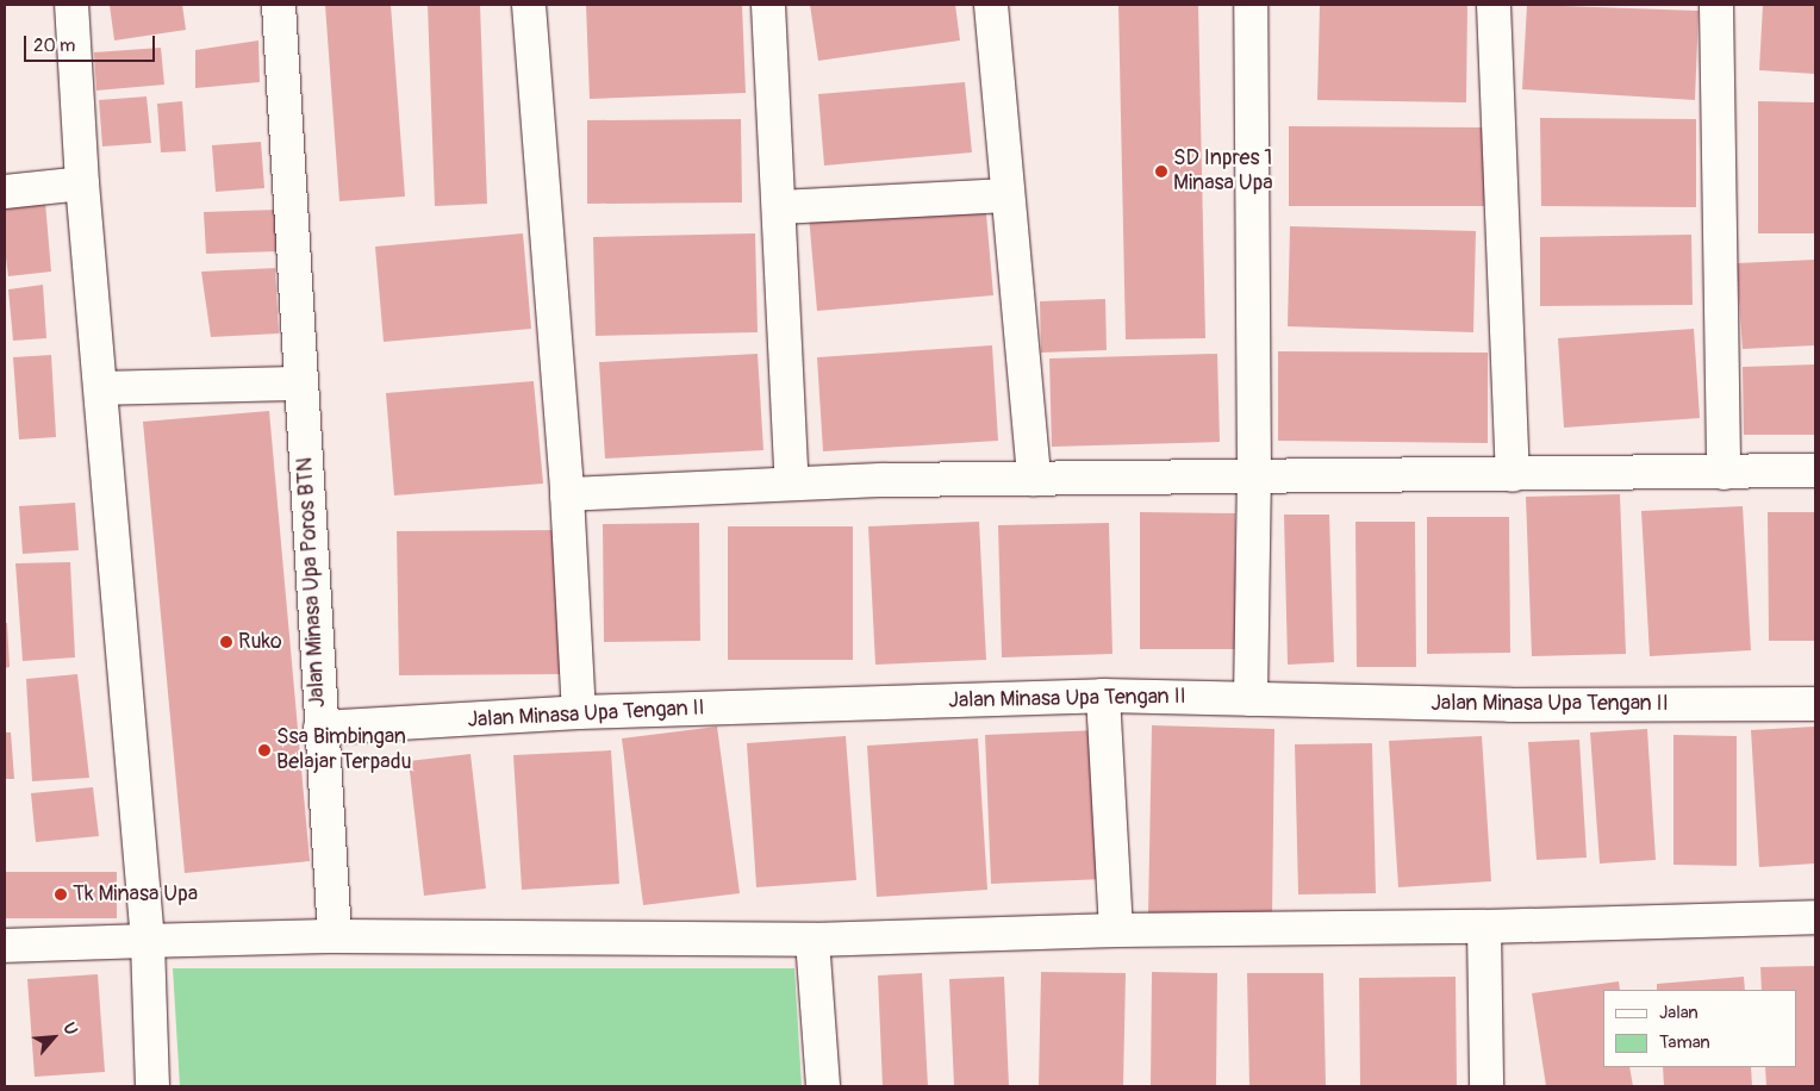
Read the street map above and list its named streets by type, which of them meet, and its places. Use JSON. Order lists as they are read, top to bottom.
{
  "streets": {
    "street": ["Jalan Minasa Upa Poros BTN", "Jalan Minasa Upa Tengan II"]
  },
  "crossings": [
    ["Jalan Minasa Upa Poros BTN", "Jalan Minasa Upa Tengan II"]
  ],
  "places": [
    "SD Inpres 1 Minasa Upa",
    "Ruko",
    "Ssa Bimbingan Belajar Terpadu",
    "Tk Minasa Upa"
  ],
  "legend": ["Jalan", "Taman"],
  "scale_bar": "20 m",
  "north": "top right"
}
